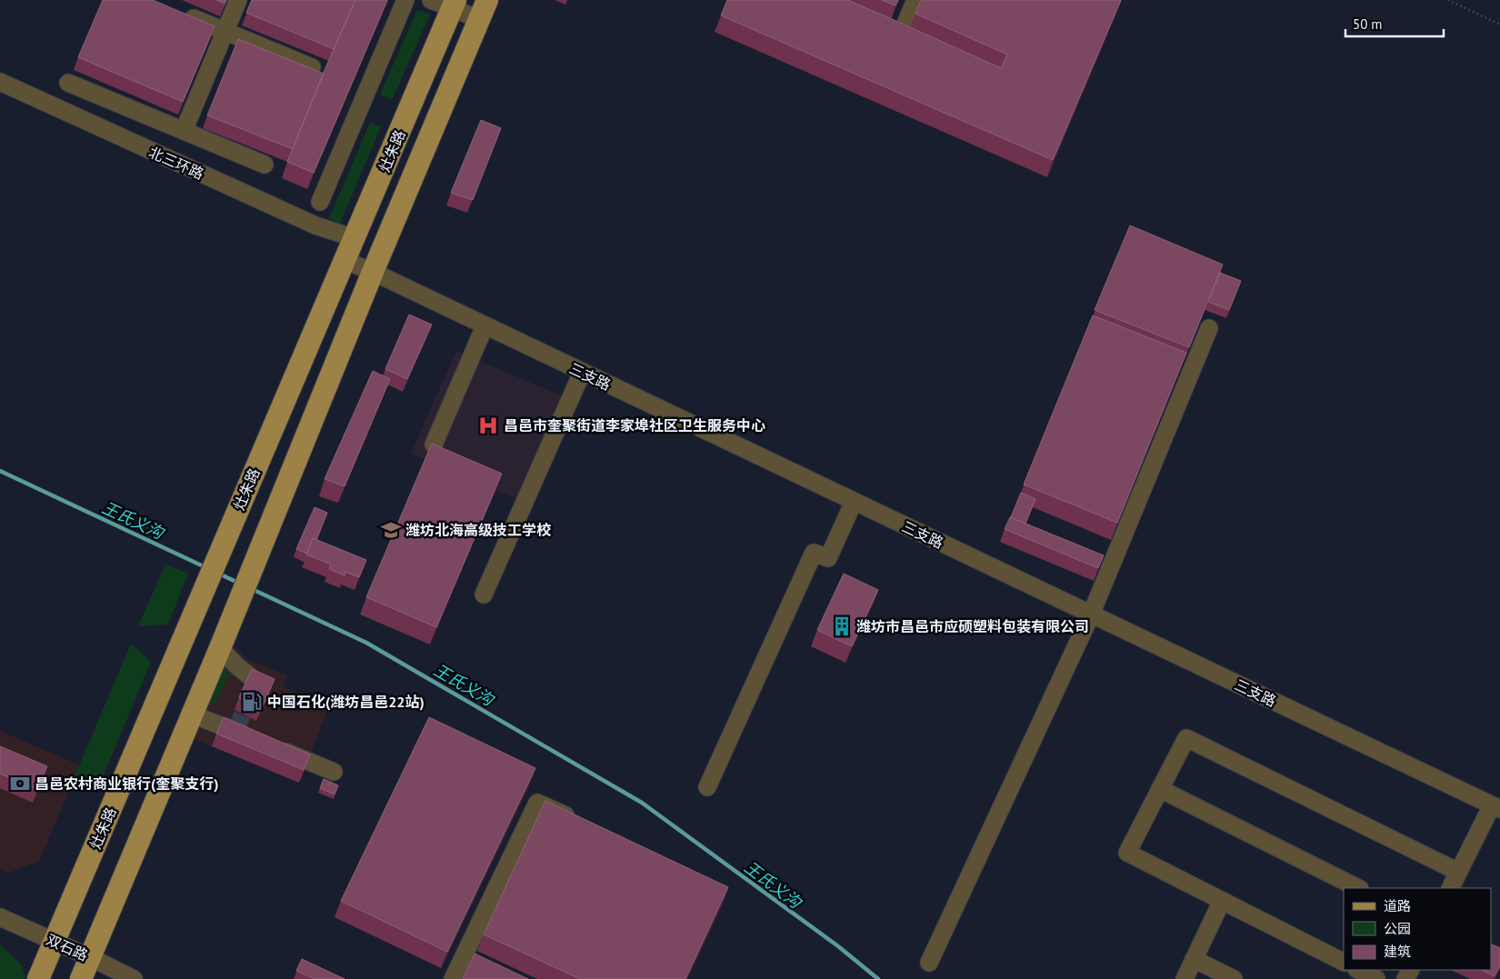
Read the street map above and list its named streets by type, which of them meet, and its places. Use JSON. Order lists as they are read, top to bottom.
{
  "streets": {
    "main road": ["灶朱路"],
    "street": ["北三环路", "三支路", "双石路"]
  },
  "crossings": [
    ["灶朱路", "北三环路"],
    ["灶朱路", "三支路"],
    ["灶朱路", "双石路"]
  ],
  "water": ["王氏义沟"],
  "places": {
    "hospital": ["昌邑市奎聚街道李家埠社区卫生服务中心"],
    "school or university": ["潍坊北海高级技工学校"],
    "building": ["潍坊市昌邑市应硕塑料包装有限公司"],
    "fuel station": ["中国石化(潍坊昌邑22站)"],
    "bank": ["昌邑农村商业银行(奎聚支行)"]
  },
  "legend": ["道路", "公园", "建筑"],
  "scale_bar": "50 m"
}
